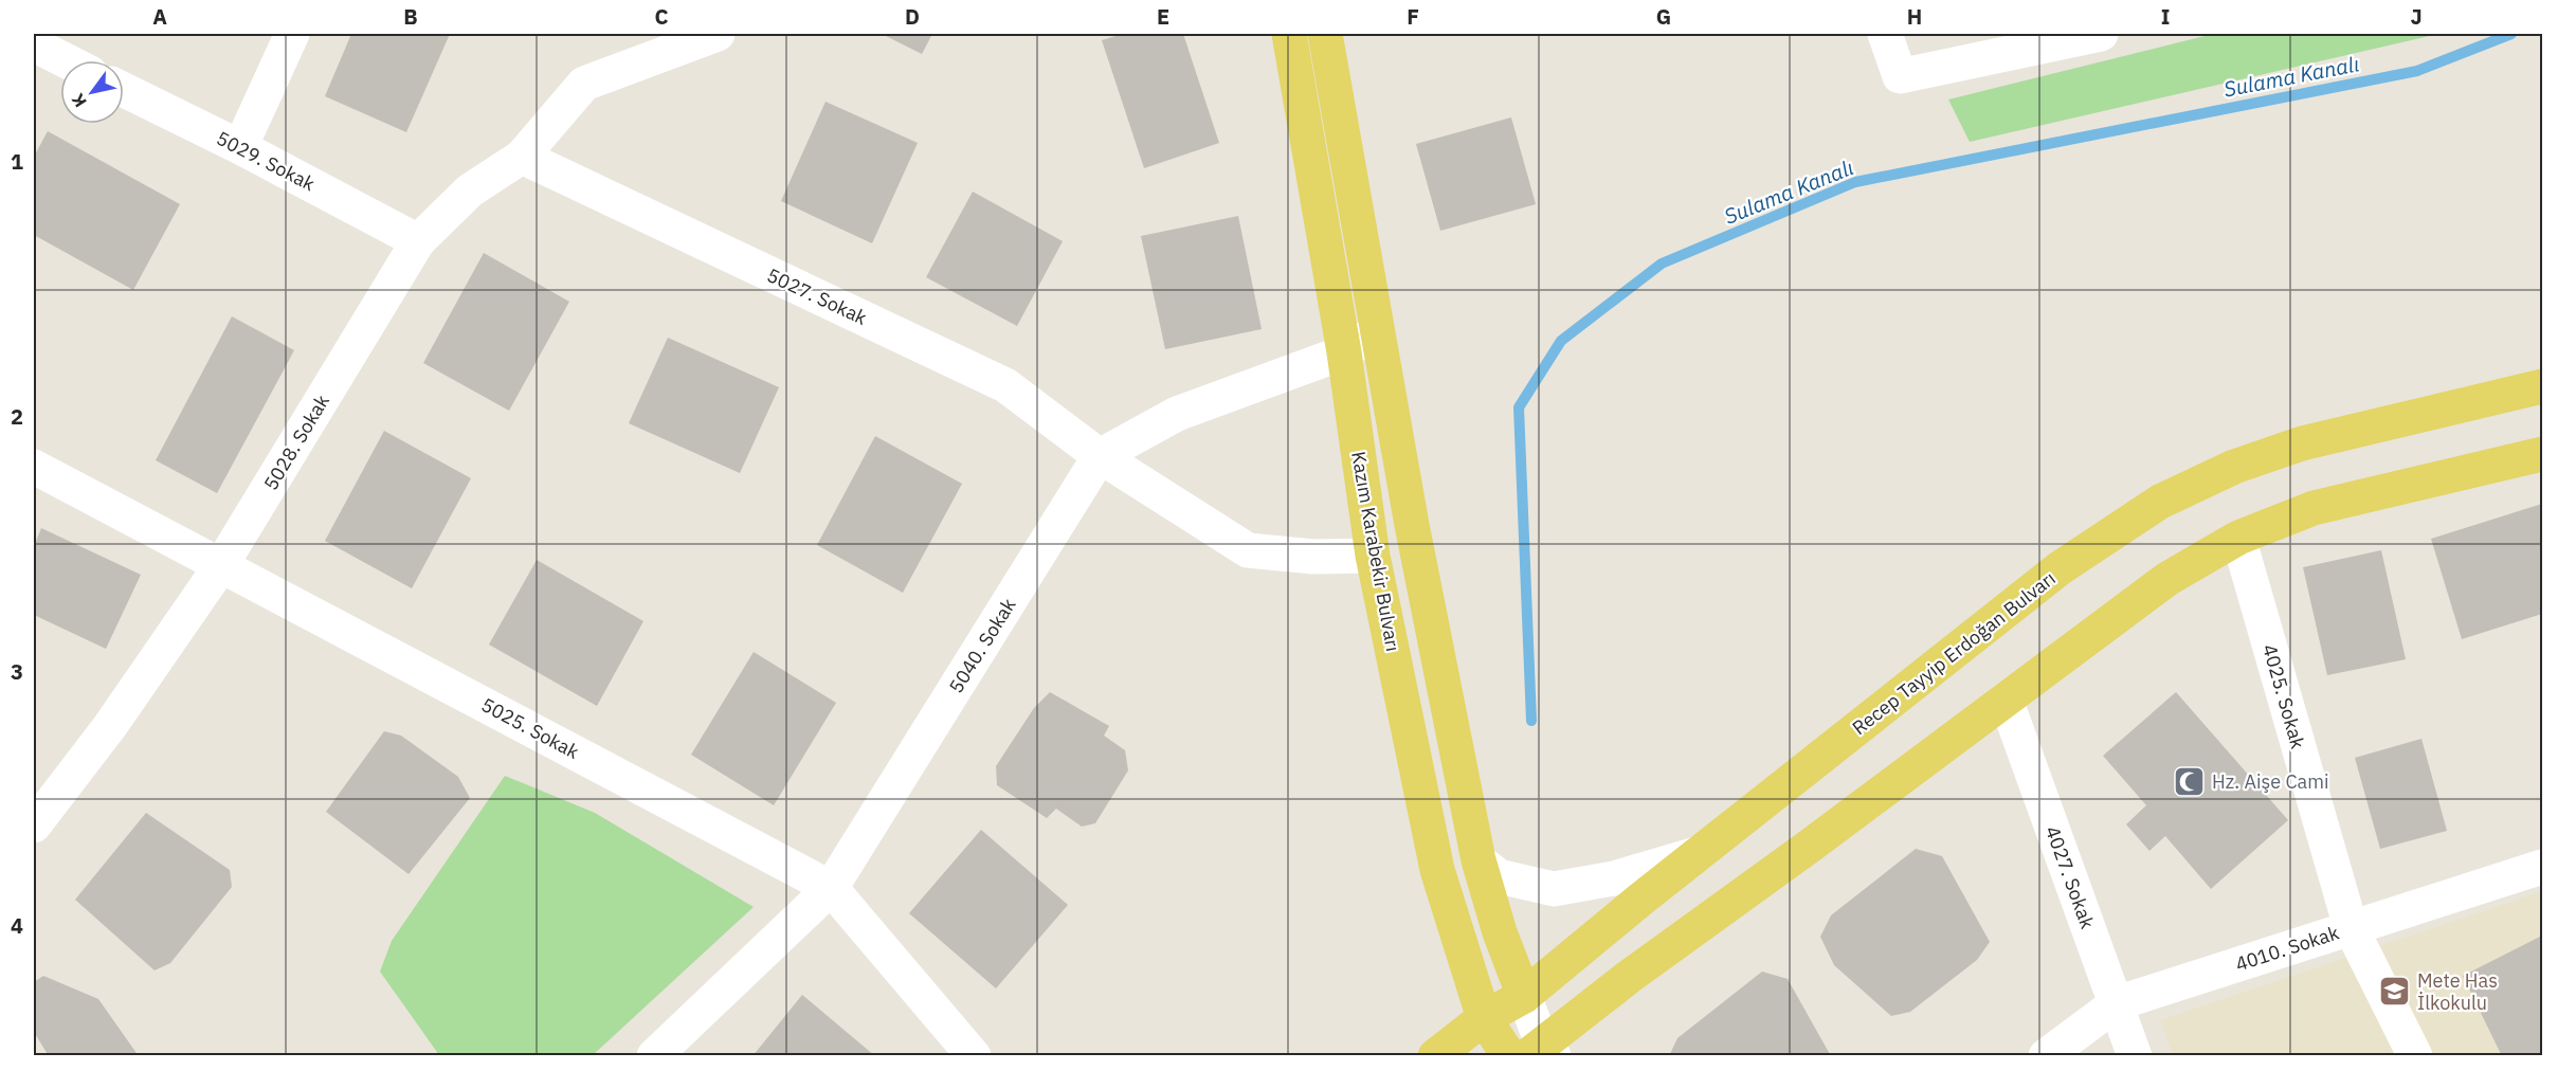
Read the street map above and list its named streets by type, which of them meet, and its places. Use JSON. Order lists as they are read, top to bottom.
{
  "streets": {
    "main road": ["Kazım Karabekir Bulvarı", "Recep Tayyip Erdoğan Bulvarı"],
    "street": [
      "5029. Sokak",
      "5027. Sokak",
      "5028. Sokak",
      "5040. Sokak",
      "4025. Sokak",
      "5025. Sokak",
      "4027. Sokak",
      "4010. Sokak"
    ]
  },
  "crossings": [
    ["5029. Sokak", "5028. Sokak"],
    ["5027. Sokak", "5028. Sokak"],
    ["5027. Sokak", "Kazım Karabekir Bulvarı"],
    ["5027. Sokak", "5040. Sokak"],
    ["5028. Sokak", "5025. Sokak"],
    ["Kazım Karabekir Bulvarı", "5040. Sokak"],
    ["Kazım Karabekir Bulvarı", "Recep Tayyip Erdoğan Bulvarı"],
    ["5040. Sokak", "5025. Sokak"],
    ["4025. Sokak", "4010. Sokak"],
    ["4027. Sokak", "4010. Sokak"]
  ],
  "water": ["Sulama Kanalı"],
  "places": {
    "mosque": ["Hz. Aişe Cami"],
    "school or university": ["Mete Has İlkokulu"]
  },
  "north": "bottom left",
  "grid": {
    "columns": [
      "A",
      "B",
      "C",
      "D",
      "E",
      "F",
      "G",
      "H",
      "I",
      "J"
    ],
    "rows": [
      "1",
      "2",
      "3",
      "4"
    ]
  }
}
